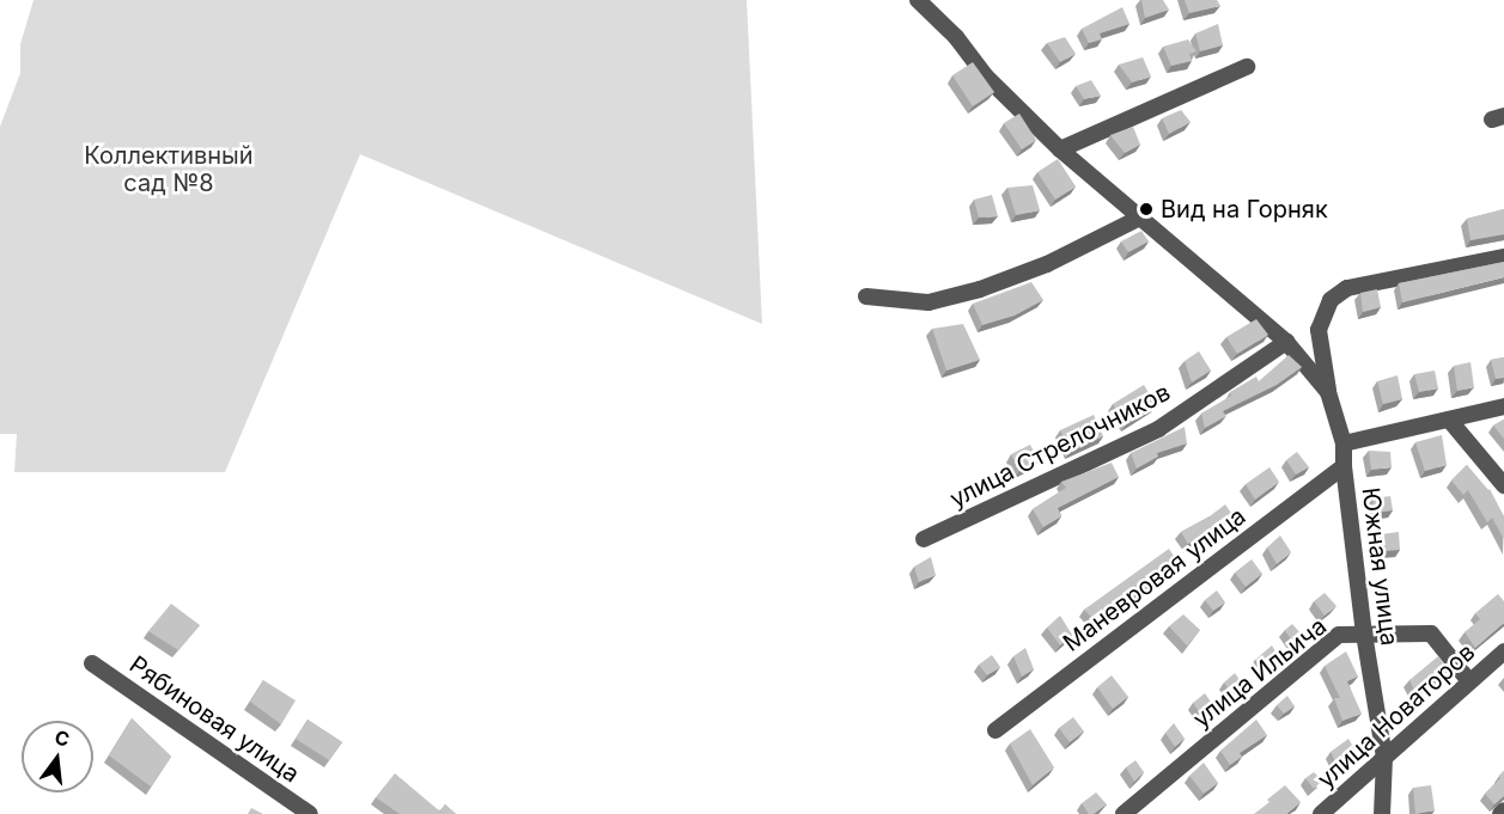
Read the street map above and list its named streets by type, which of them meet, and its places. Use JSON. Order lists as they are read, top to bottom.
{
  "streets": {
    "street": [
      "улица Стрелочников",
      "Южная улица",
      "Маневровая улица",
      "улица Ильича",
      "улица Новаторов",
      "Рябиновая улица"
    ]
  },
  "crossings": [
    ["улица Стрелочников", "Южная улица"],
    ["Южная улица", "Маневровая улица"],
    ["Южная улица", "улица Ильича"],
    ["Южная улица", "улица Новаторов"],
    ["улица Ильича", "улица Новаторов"]
  ],
  "parks": ["Коллективный сад №8"],
  "places": ["Вид на Горняк"],
  "north": "top"
}
